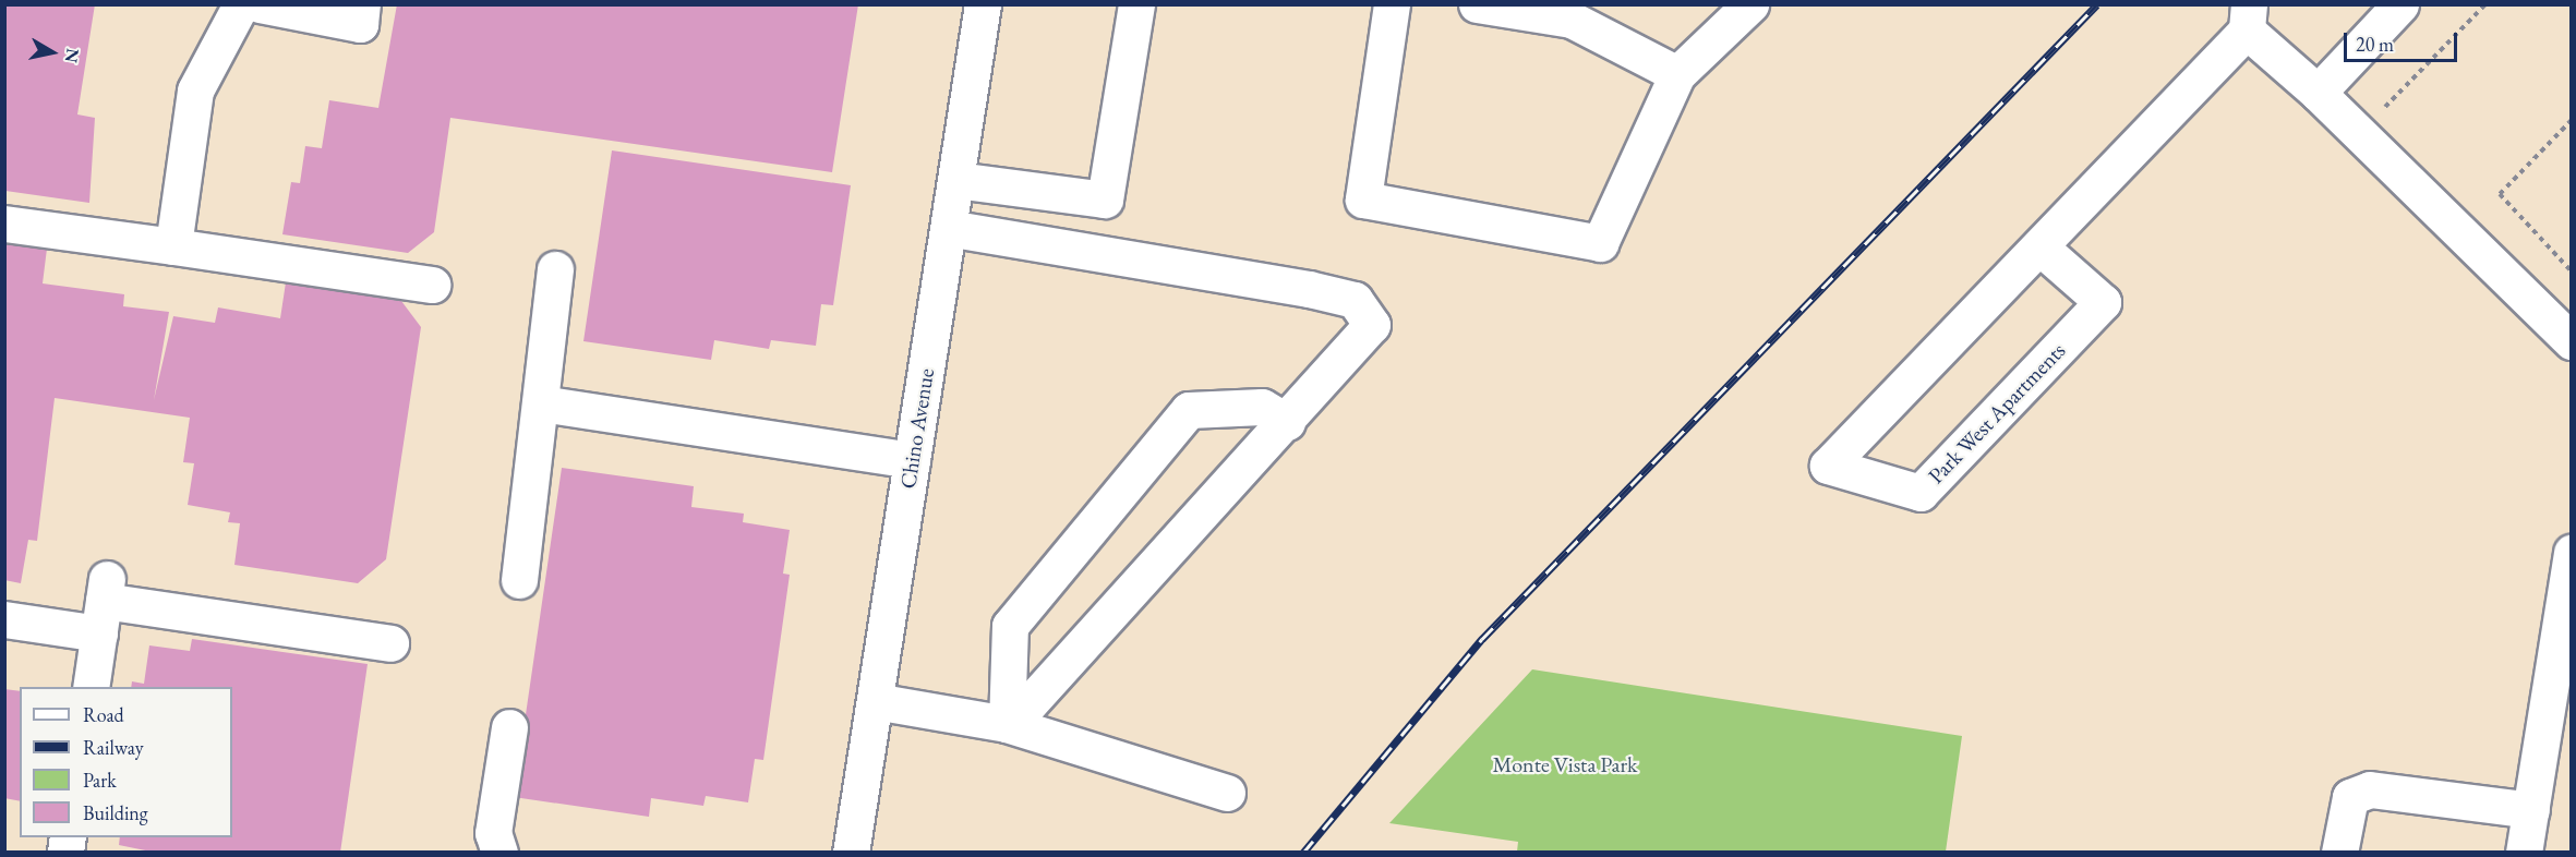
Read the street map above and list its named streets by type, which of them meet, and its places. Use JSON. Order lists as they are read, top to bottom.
{
  "streets": {
    "street": ["Park West Apartments", "Chino Avenue"]
  },
  "parks": ["Monte Vista Park"],
  "legend": [
    "Road",
    "Railway",
    "Park",
    "Building"
  ],
  "scale_bar": "20 m",
  "north": "right"
}
